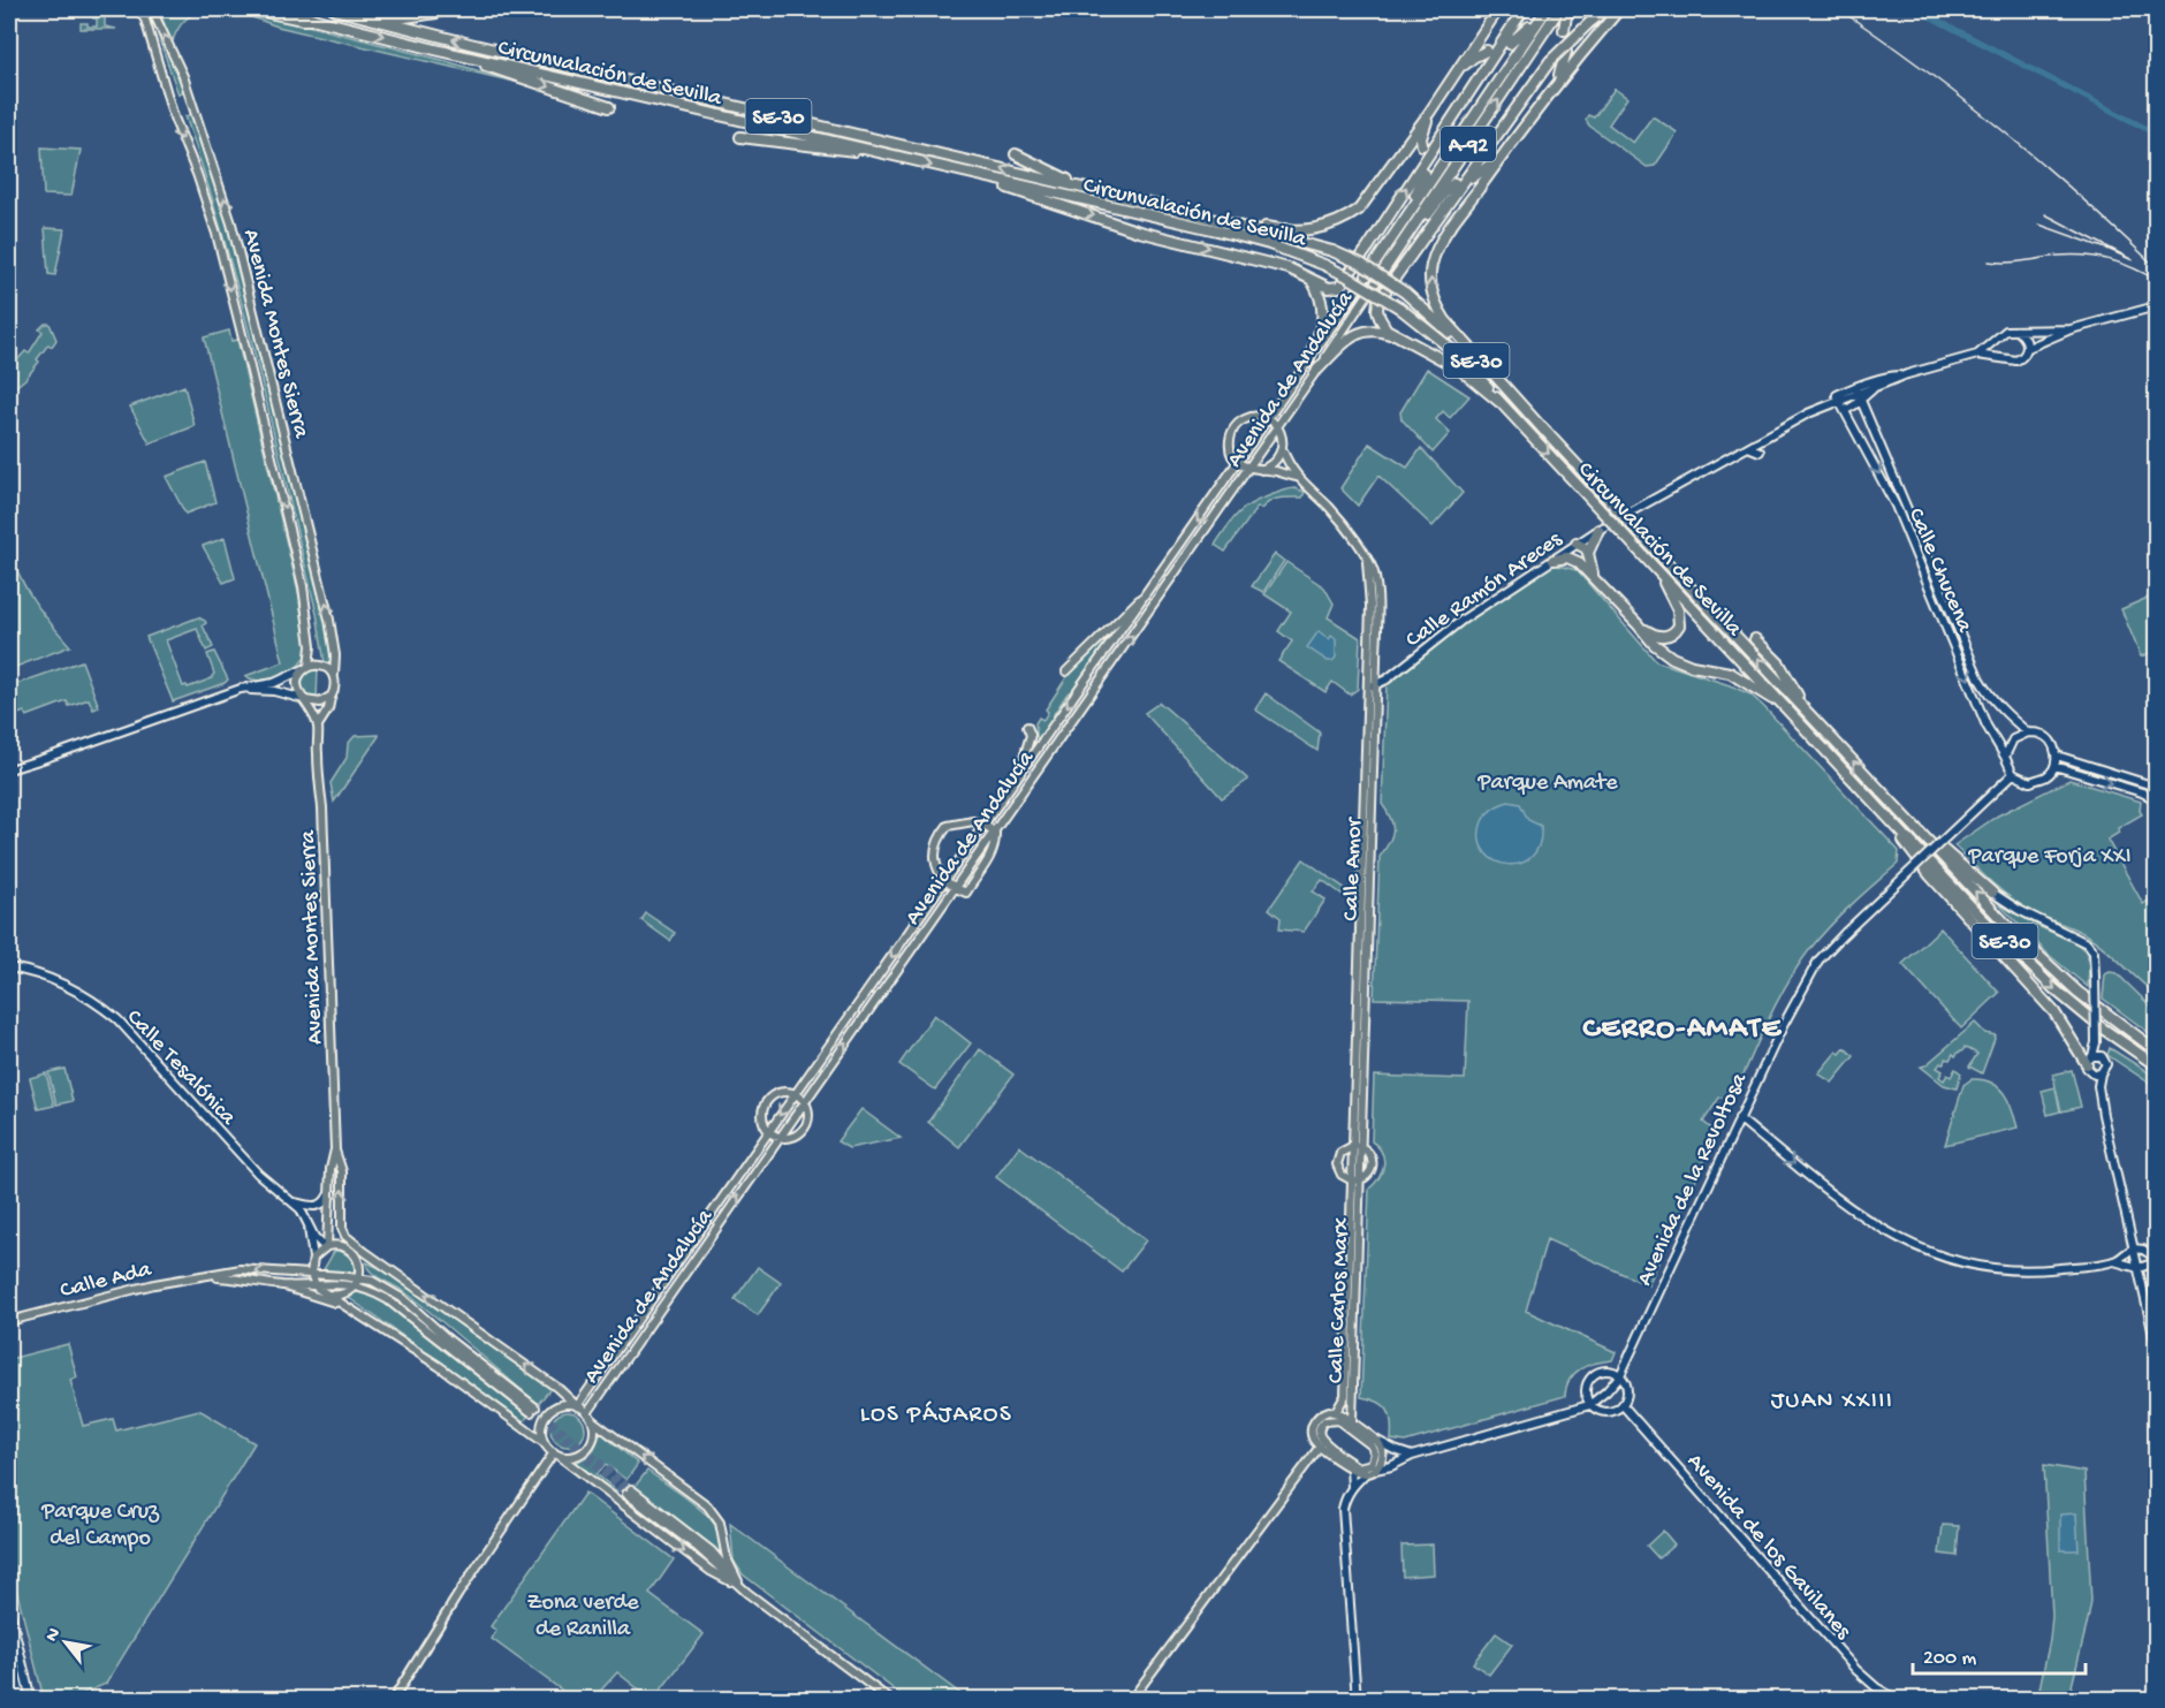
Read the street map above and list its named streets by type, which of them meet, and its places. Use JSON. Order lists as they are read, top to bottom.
{
  "streets": {
    "highway": ["Circunvalación de Sevilla", "SE-30", "A-92"],
    "main road": [
      "Avenida Montes Sierra",
      "Avenida de Andalucía",
      "Calle Amor",
      "Calle Ada",
      "Calle Carlos Marx"
    ],
    "street": [
      "Calle Chucena",
      "Calle Ramón Areces",
      "Calle Tesalónica",
      "Avenida de la Revoltosa",
      "Avenida de los Gavilanes"
    ]
  },
  "crossings": [
    ["A-92", "Avenida de Andalucía"],
    ["Avenida Montes Sierra", "Calle Tesalónica"],
    ["Avenida de Andalucía", "Calle Amor"],
    ["Calle Chucena", "Calle Ramón Areces"],
    ["Calle Chucena", "Avenida de la Revoltosa"],
    ["Calle Ramón Areces", "Calle Amor"],
    ["Calle Amor", "Calle Carlos Marx"]
  ],
  "districts": ["CERRO-AMATE", "JUAN XXIII", "LOS PÁJAROS"],
  "parks": [
    "Parque Amate",
    "Parque Forja XXI",
    "Parque Cruz del Campo",
    "Zona verde de Ranilla"
  ],
  "scale_bar": "200 m",
  "north": "top left"
}
